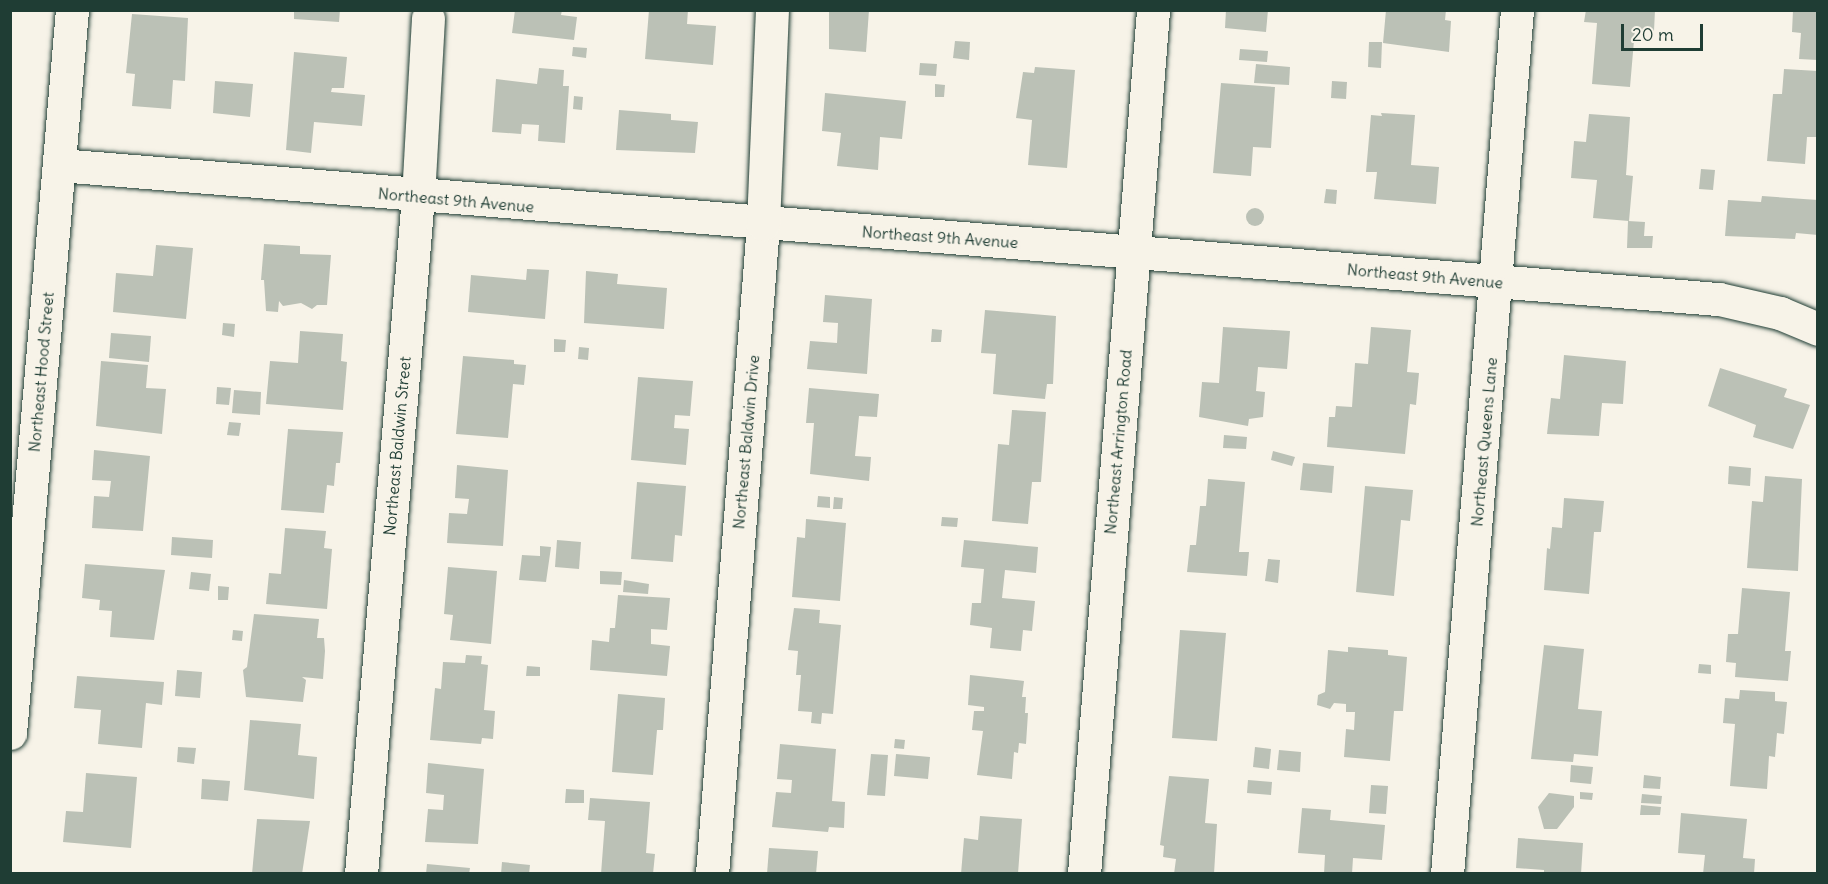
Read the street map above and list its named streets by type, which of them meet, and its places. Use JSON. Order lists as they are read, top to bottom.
{
  "streets": {
    "street": [
      "Northeast 9th Avenue",
      "Northeast Hood Street",
      "Northeast Baldwin Drive",
      "Northeast Arrington Road",
      "Northeast Queens Lane",
      "Northeast Baldwin Street"
    ]
  },
  "crossings": [
    ["Northeast 9th Avenue", "Northeast Hood Street"],
    ["Northeast 9th Avenue", "Northeast Baldwin Drive"],
    ["Northeast 9th Avenue", "Northeast Arrington Road"],
    ["Northeast 9th Avenue", "Northeast Queens Lane"],
    ["Northeast 9th Avenue", "Northeast Baldwin Street"]
  ],
  "scale_bar": "20 m"
}
